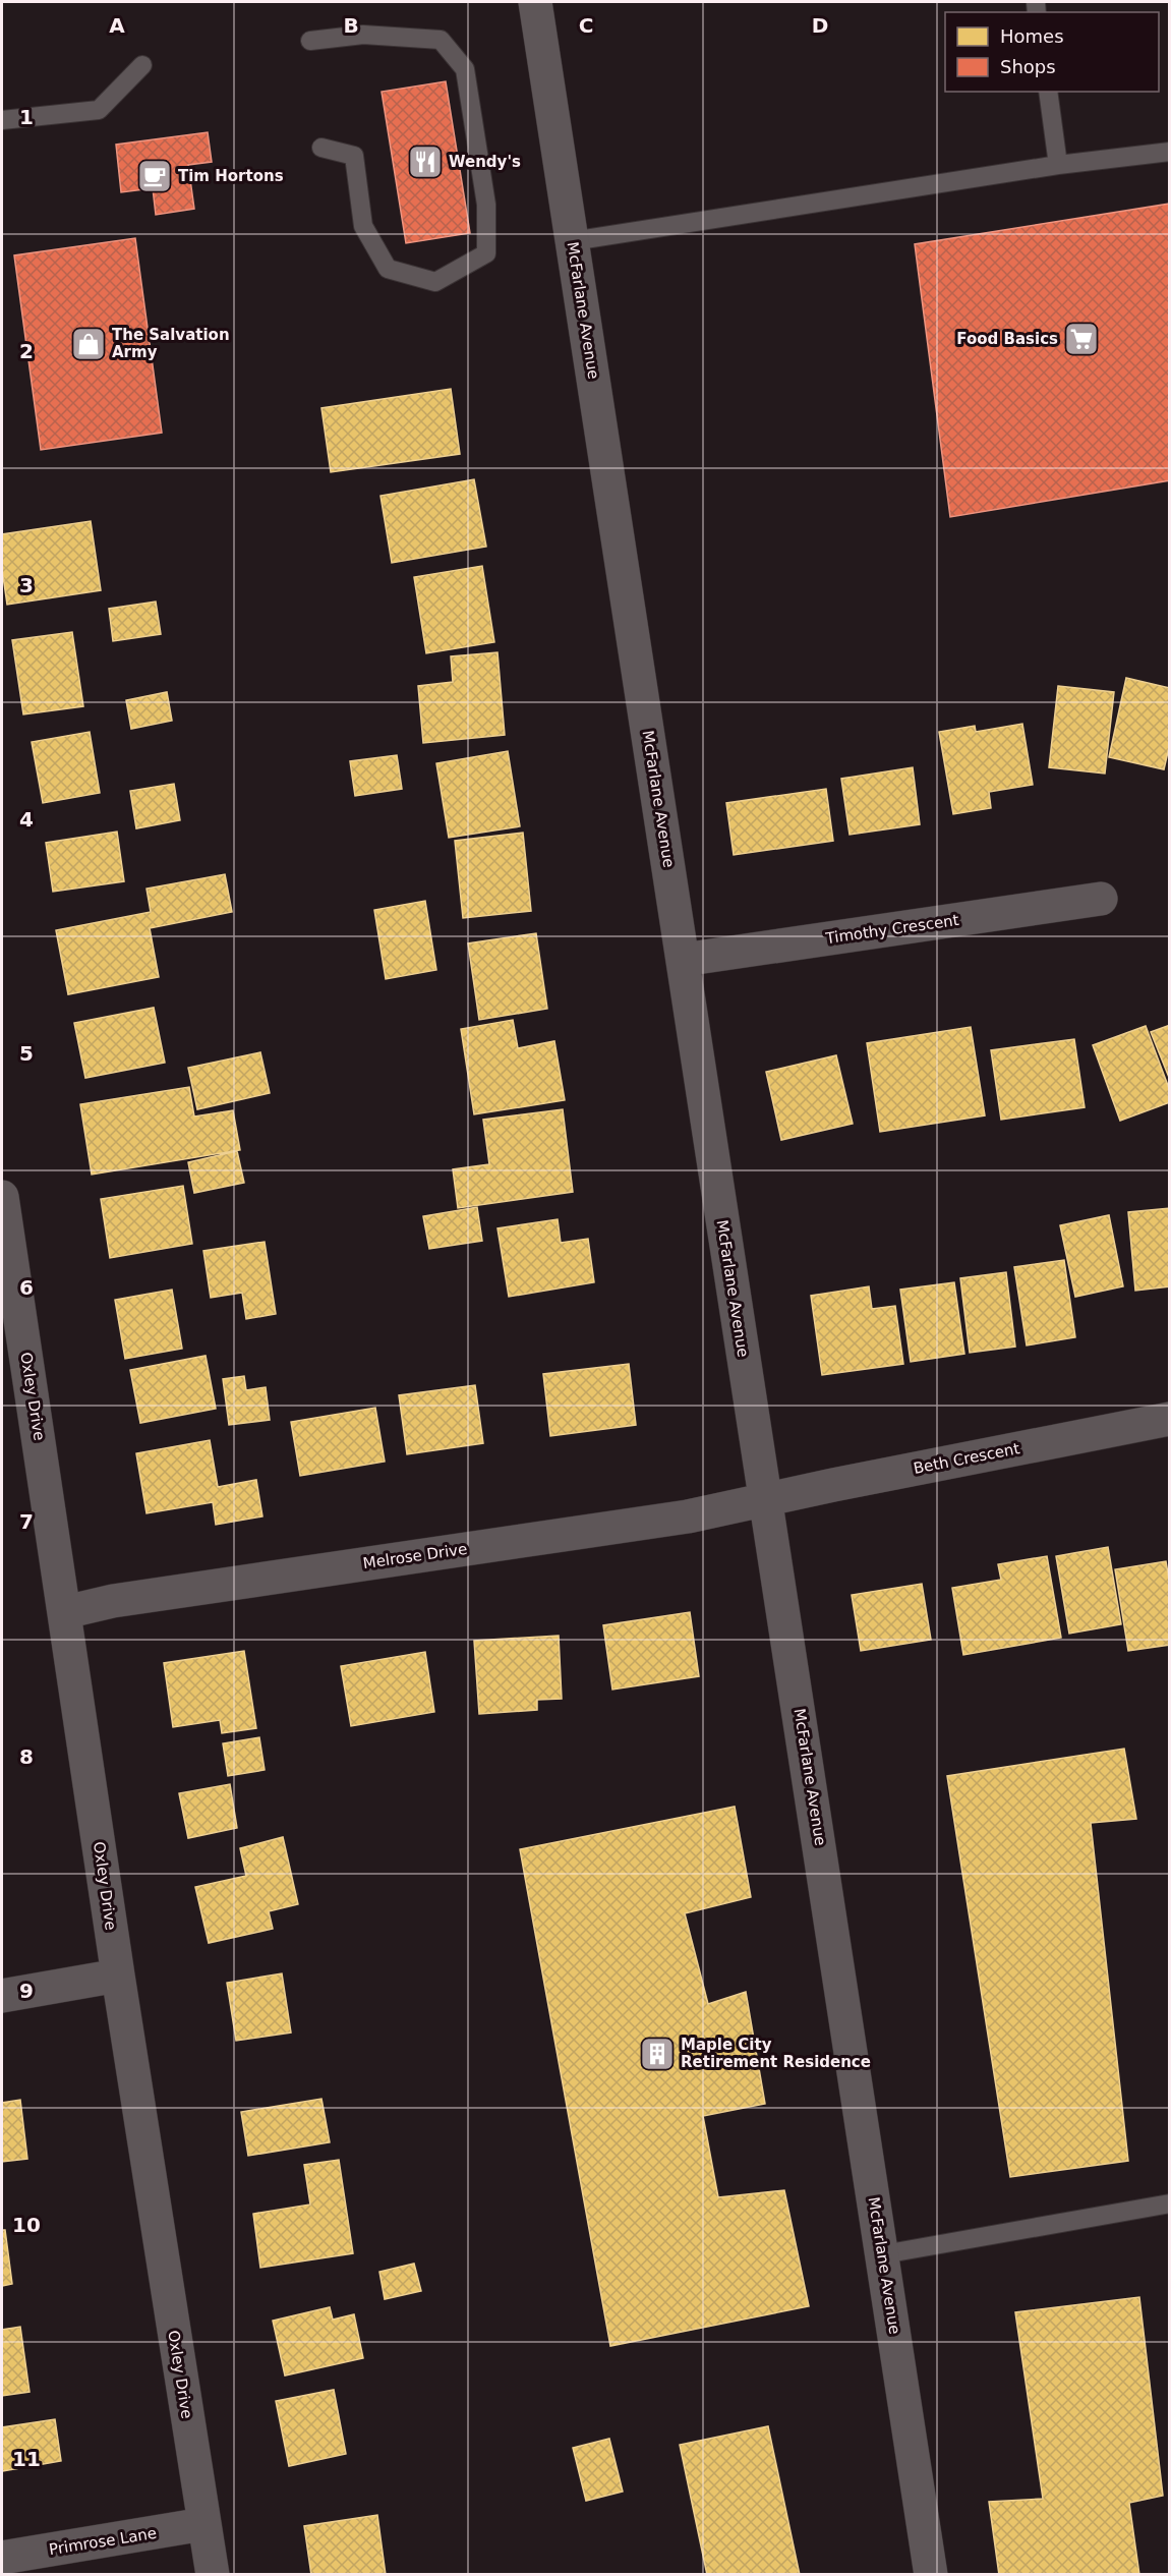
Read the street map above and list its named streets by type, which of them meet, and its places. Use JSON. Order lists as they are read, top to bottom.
{
  "streets": {
    "street": [
      "McFarlane Avenue",
      "Timothy Crescent",
      "Oxley Drive",
      "Beth Crescent",
      "Melrose Drive",
      "Primrose Lane"
    ]
  },
  "crossings": [
    ["McFarlane Avenue", "Timothy Crescent"],
    ["McFarlane Avenue", "Beth Crescent"],
    ["McFarlane Avenue", "Melrose Drive"],
    ["Oxley Drive", "Melrose Drive"],
    ["Oxley Drive", "Primrose Lane"],
    ["Beth Crescent", "Melrose Drive"]
  ],
  "places": {
    "restaurant": ["Wendy's"],
    "cafe": ["Tim Hortons"],
    "supermarket": ["Food Basics"],
    "shop": ["The Salvation Army"],
    "building": ["Maple City Retirement Residence"]
  },
  "legend": ["Homes", "Shops"],
  "grid": {
    "columns": [
      "A",
      "B",
      "C",
      "D"
    ],
    "rows": [
      "1",
      "2",
      "3",
      "4",
      "5",
      "6",
      "7",
      "8",
      "9",
      "10",
      "11"
    ]
  }
}
